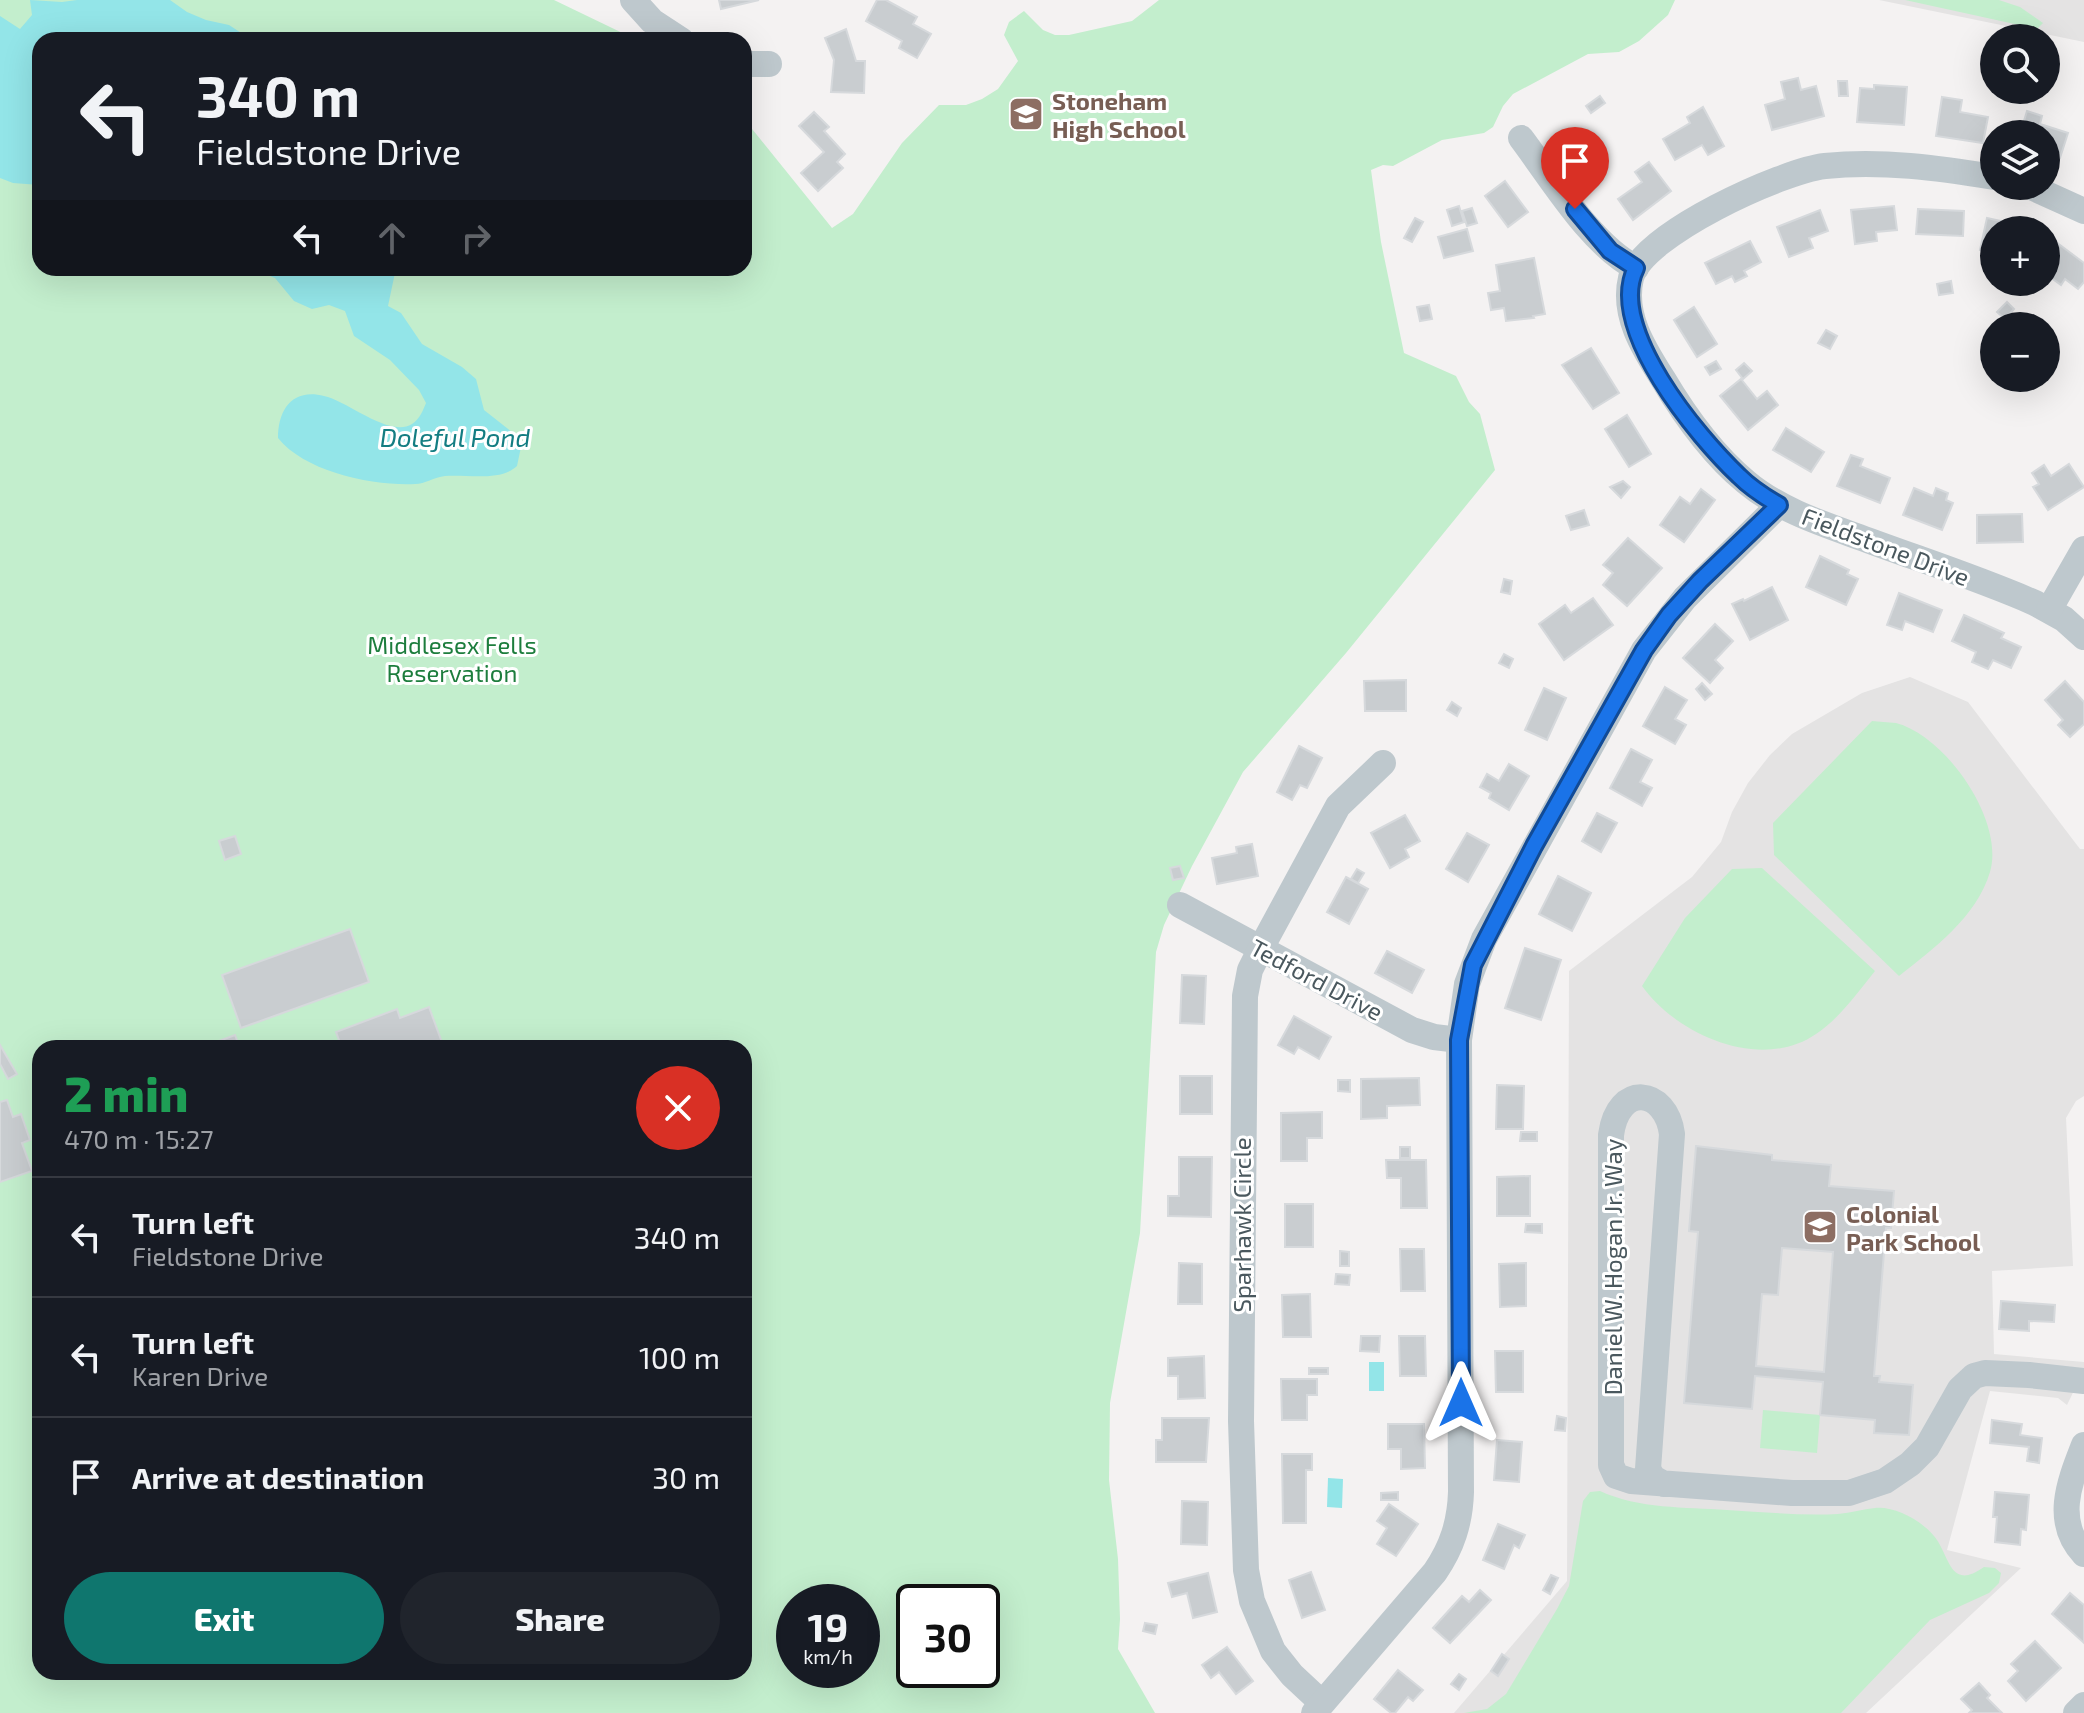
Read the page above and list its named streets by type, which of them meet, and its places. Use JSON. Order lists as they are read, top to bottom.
{
  "streets": {
    "street": [
      "Fieldstone Drive",
      "Tedford Drive",
      "Sparhawk Circle",
      "Daniel W. Hogan Jr. Way"
    ]
  },
  "crossings": [
    ["Tedford Drive", "Sparhawk Circle"]
  ],
  "water": ["Doleful Pond"],
  "parks": ["Middlesex Fells Reservation"],
  "places": {
    "school or university": ["Stoneham High School", "Colonial Park School"]
  },
  "page": {
    "map_buttons": ["+", "−"],
    "turn": ["340 m", "Fieldstone Drive"],
    "heading": ["2 min", "470 m · 15:27"],
    "list": [
      {
        "name": "Turn left",
        "note": "Fieldstone Drive",
        "value": "340 m"
      },
      {
        "name": "Turn left",
        "note": "Karen Drive",
        "value": "100 m"
      },
      {
        "name": "Arrive at destination",
        "value": "30 m"
      }
    ],
    "buttons": ["Exit", "Share"],
    "speed": "19 km/h",
    "limit": "30"
  }
}
